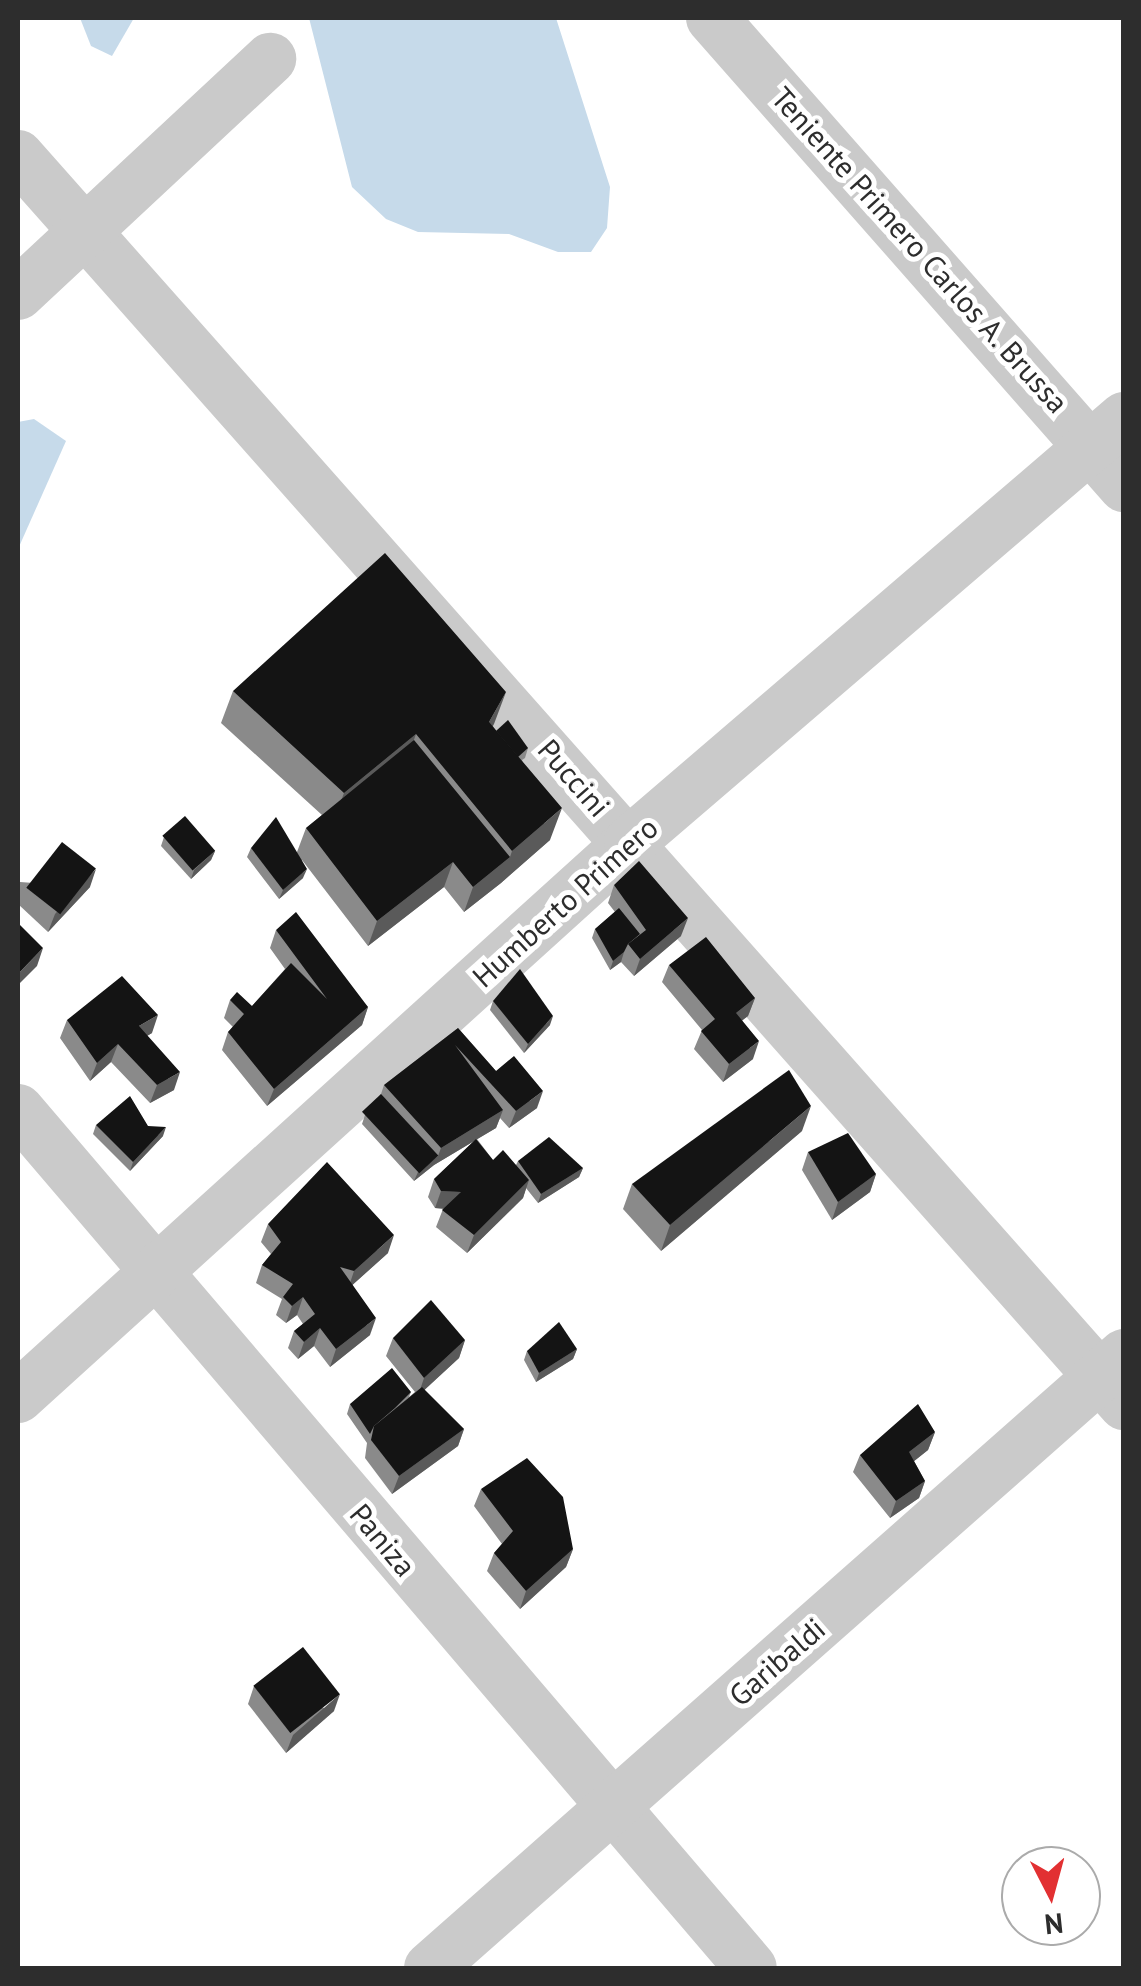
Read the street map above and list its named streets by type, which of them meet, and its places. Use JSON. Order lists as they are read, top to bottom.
{
  "streets": {
    "street": [
      "Teniente Primero Carlos A. Brussa",
      "Puccini",
      "Humberto Primero",
      "Paniza",
      "Garibaldi"
    ]
  },
  "crossings": [
    ["Teniente Primero Carlos A. Brussa", "Humberto Primero"],
    ["Puccini", "Humberto Primero"],
    ["Puccini", "Garibaldi"],
    ["Humberto Primero", "Paniza"],
    ["Paniza", "Garibaldi"]
  ],
  "north": "bottom"
}
